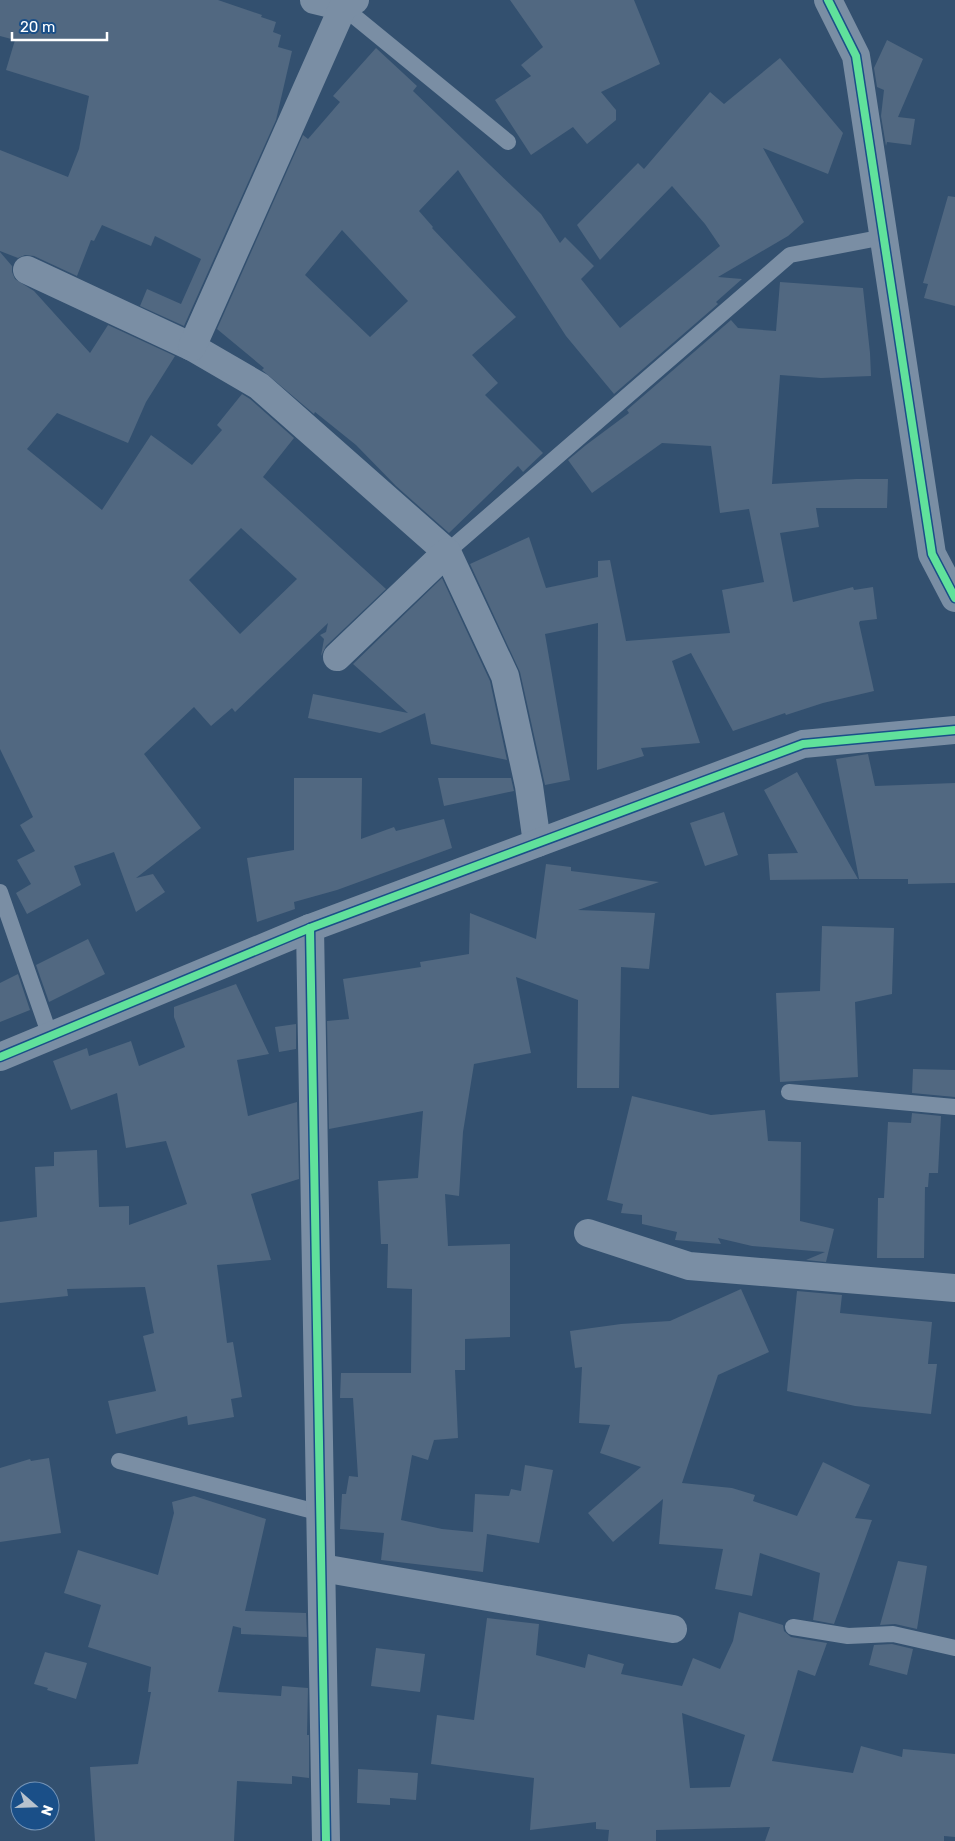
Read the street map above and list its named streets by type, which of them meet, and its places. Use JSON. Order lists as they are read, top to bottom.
{
  "scale_bar": "20 m",
  "north": "right"
}
